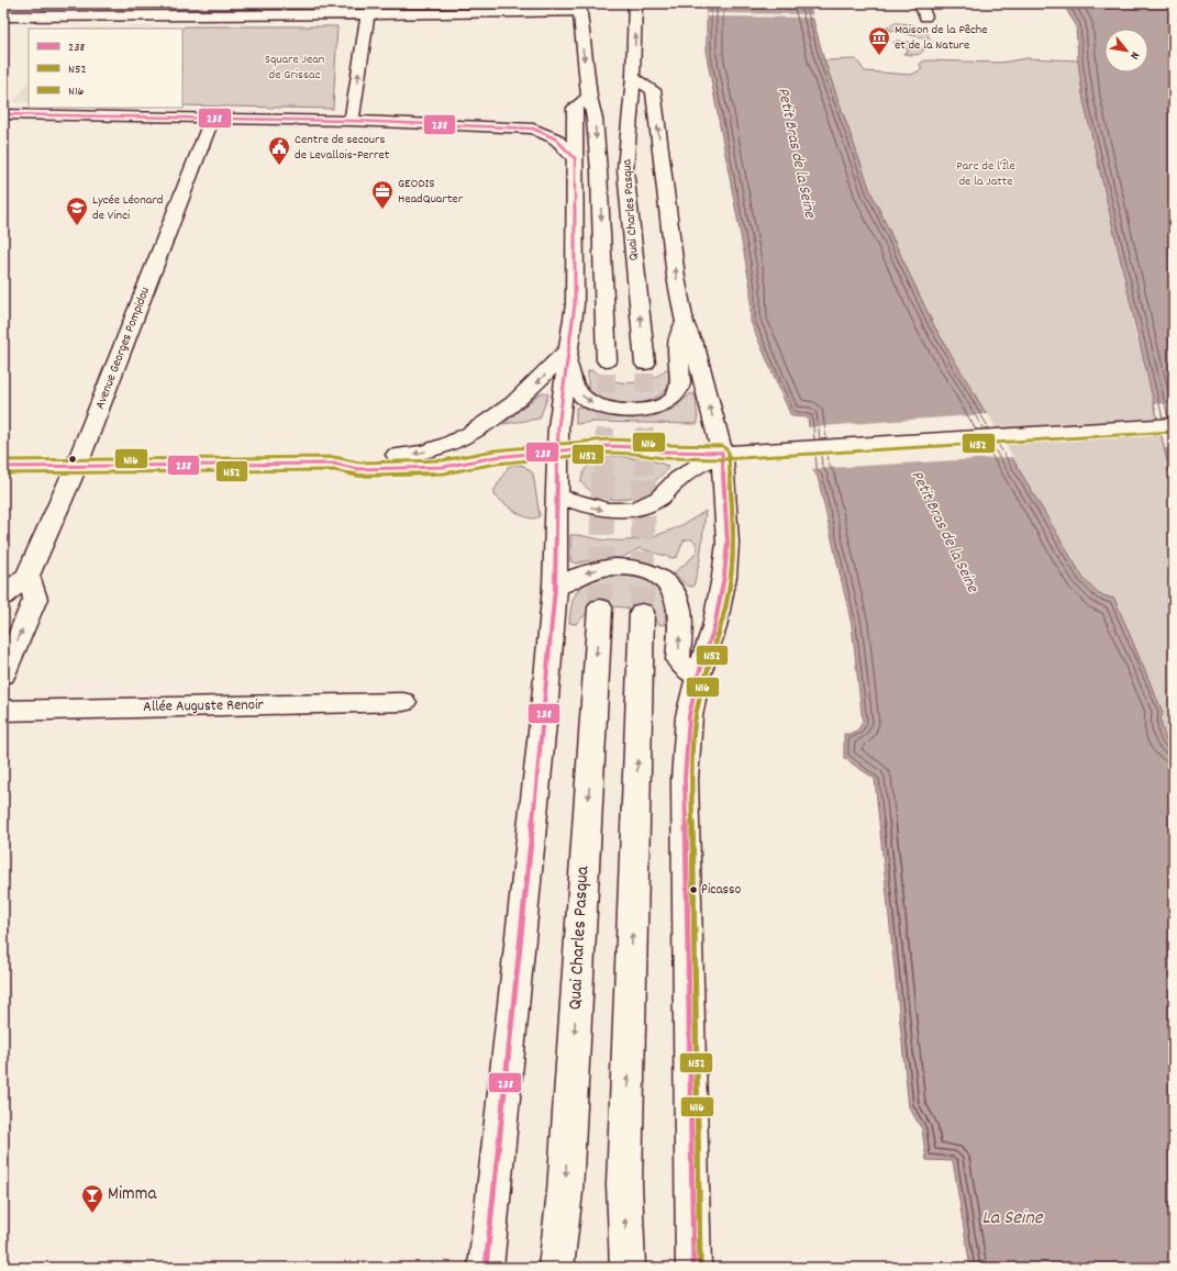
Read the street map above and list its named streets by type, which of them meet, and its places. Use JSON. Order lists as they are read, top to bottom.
{
  "streets": {
    "main road": ["Quai Charles Pasqua", "Avenue Georges Pompidou", "Allée Auguste Renoir"]
  },
  "water": ["Petit Bras de la Seine", "La Seine"],
  "parks": ["Square Jean de Grissac", "Parc de l'Île de la Jatte"],
  "places": {
    "museum": ["Maison de la Pêche et de la Nature"],
    "public building": ["Centre de secours de Levallois-Perret"],
    "office": ["GEODIS HeadQuarter"],
    "school or university": ["Lycée Léonard de Vinci"],
    "other": ["Picasso"],
    "bar": ["Mimma"]
  },
  "lines": ["transit line 238", "transit line N52", "transit line N16"],
  "legend": ["238", "N52", "N16"],
  "north": "bottom right"
}
